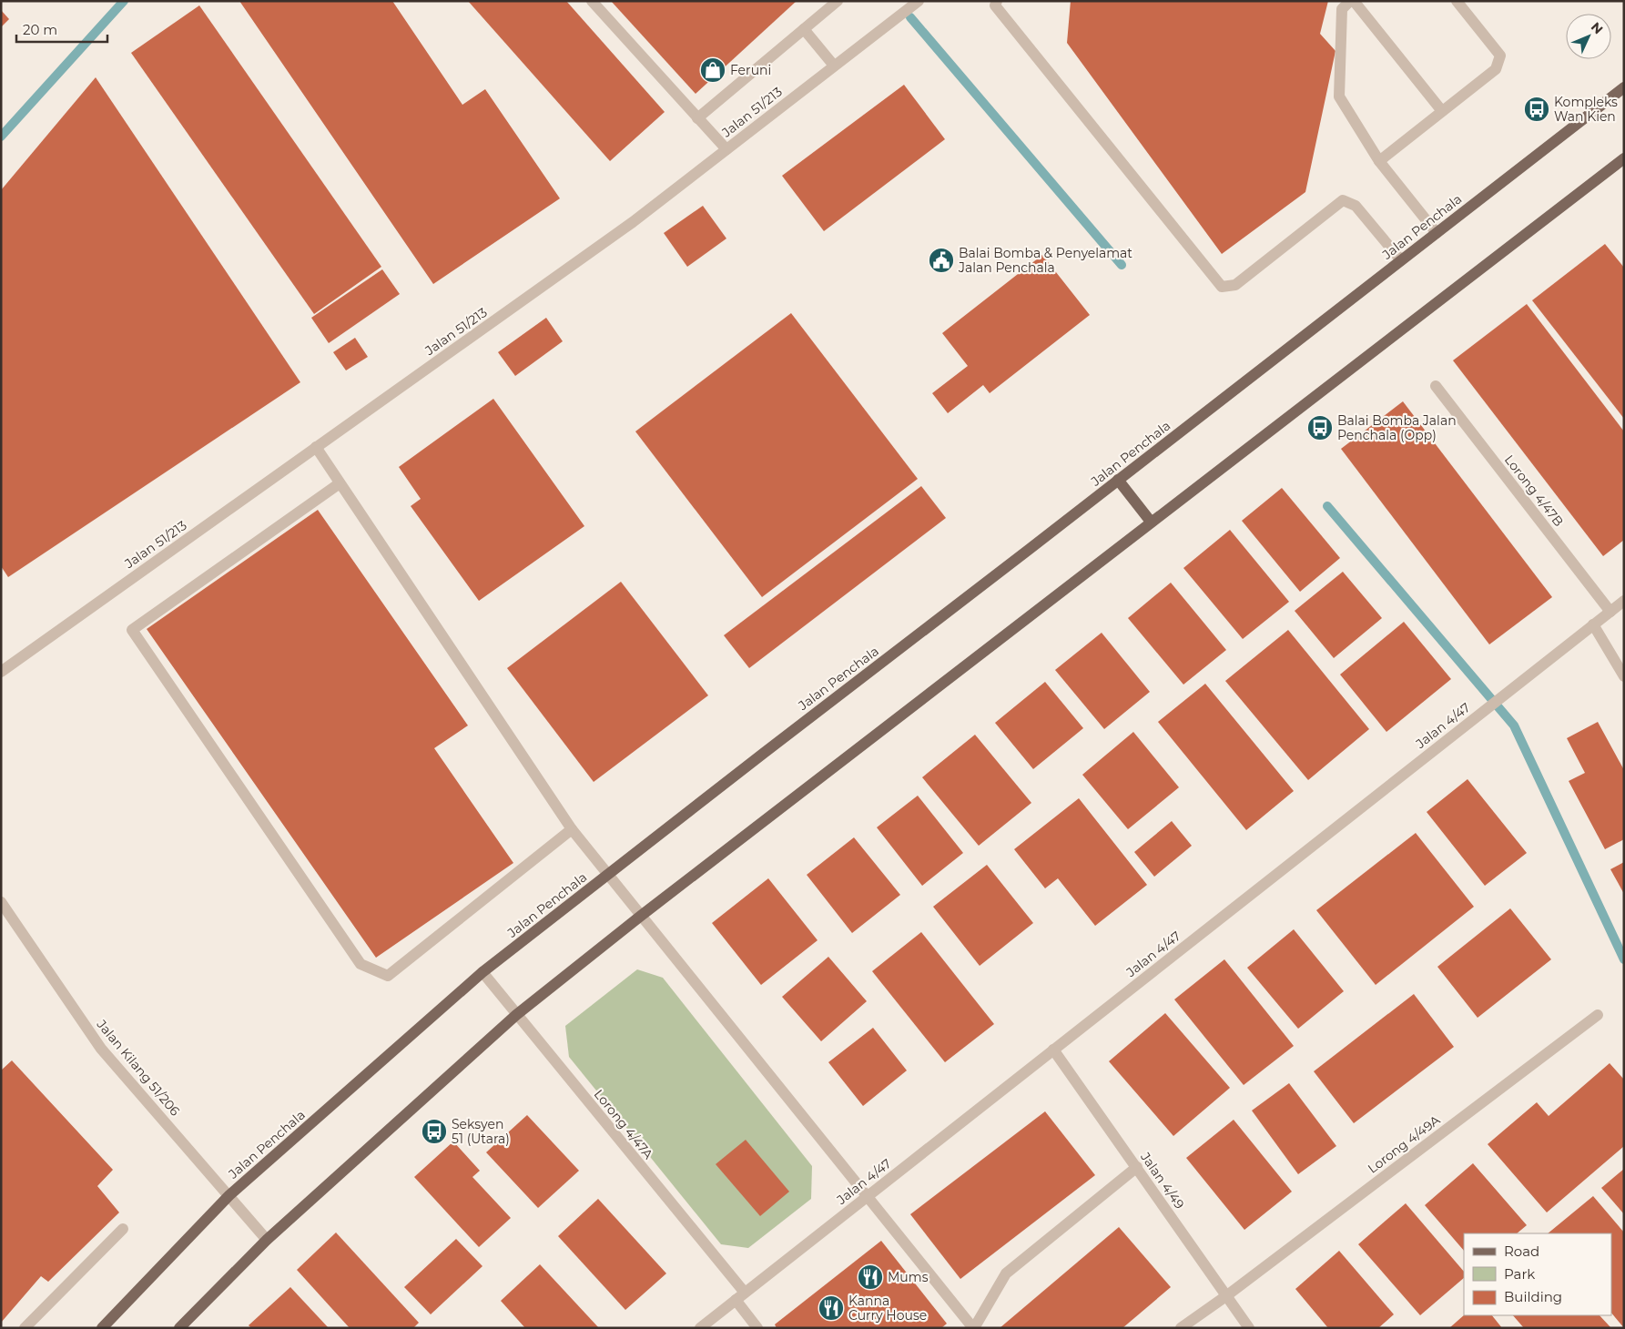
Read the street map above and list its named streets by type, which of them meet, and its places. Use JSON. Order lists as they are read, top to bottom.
{
  "streets": {
    "main road": ["Jalan Penchala"],
    "street": [
      "Jalan 51/213",
      "Lorong 4/47B",
      "Jalan 4/47",
      "Jalan Kilang 51/206",
      "Lorong 4/47A",
      "Lorong 4/49A",
      "Jalan 4/49"
    ]
  },
  "crossings": [
    ["Jalan Penchala", "Jalan Kilang 51/206"],
    ["Jalan Penchala", "Lorong 4/47A"],
    ["Lorong 4/47B", "Jalan 4/47"],
    ["Jalan 4/47", "Lorong 4/47A"],
    ["Jalan 4/47", "Jalan 4/49"],
    ["Lorong 4/49A", "Jalan 4/49"]
  ],
  "places": {
    "shop": ["Feruni"],
    "bus stop": ["Kompleks Wan Kien", "Balai Bomba Jalan Penchala (Opp)", "Seksyen 51 (Utara)"],
    "public building": ["Balai Bomba & Penyelamat Jalan Penchala"],
    "restaurant": ["Mums", "Kanna Curry House"]
  },
  "legend": ["Road", "Park", "Building"],
  "scale_bar": "20 m",
  "north": "top right"
}
